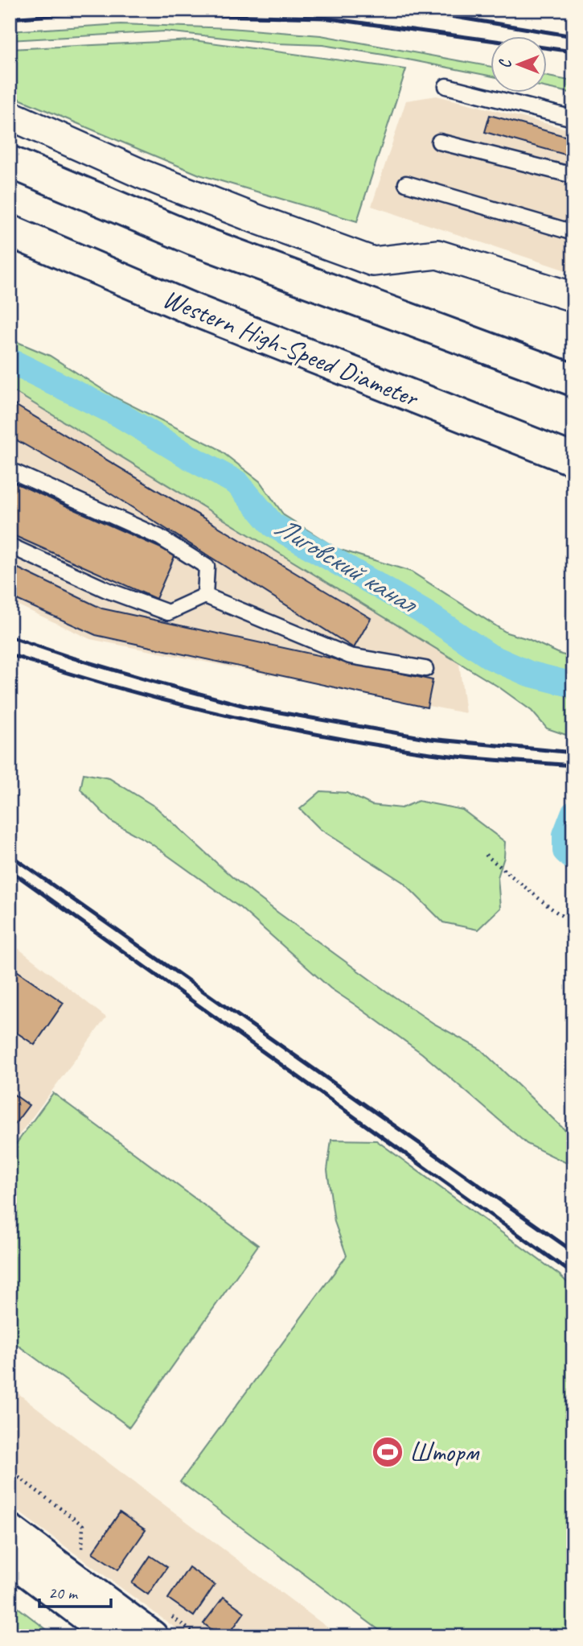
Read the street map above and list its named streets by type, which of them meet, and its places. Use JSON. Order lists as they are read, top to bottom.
{
  "streets": {
    "main road": ["Western High-Speed Diameter"]
  },
  "water": ["Лиговский канал"],
  "places": {
    "sports": ["Шторм"]
  },
  "scale_bar": "20 m",
  "north": "left"
}
